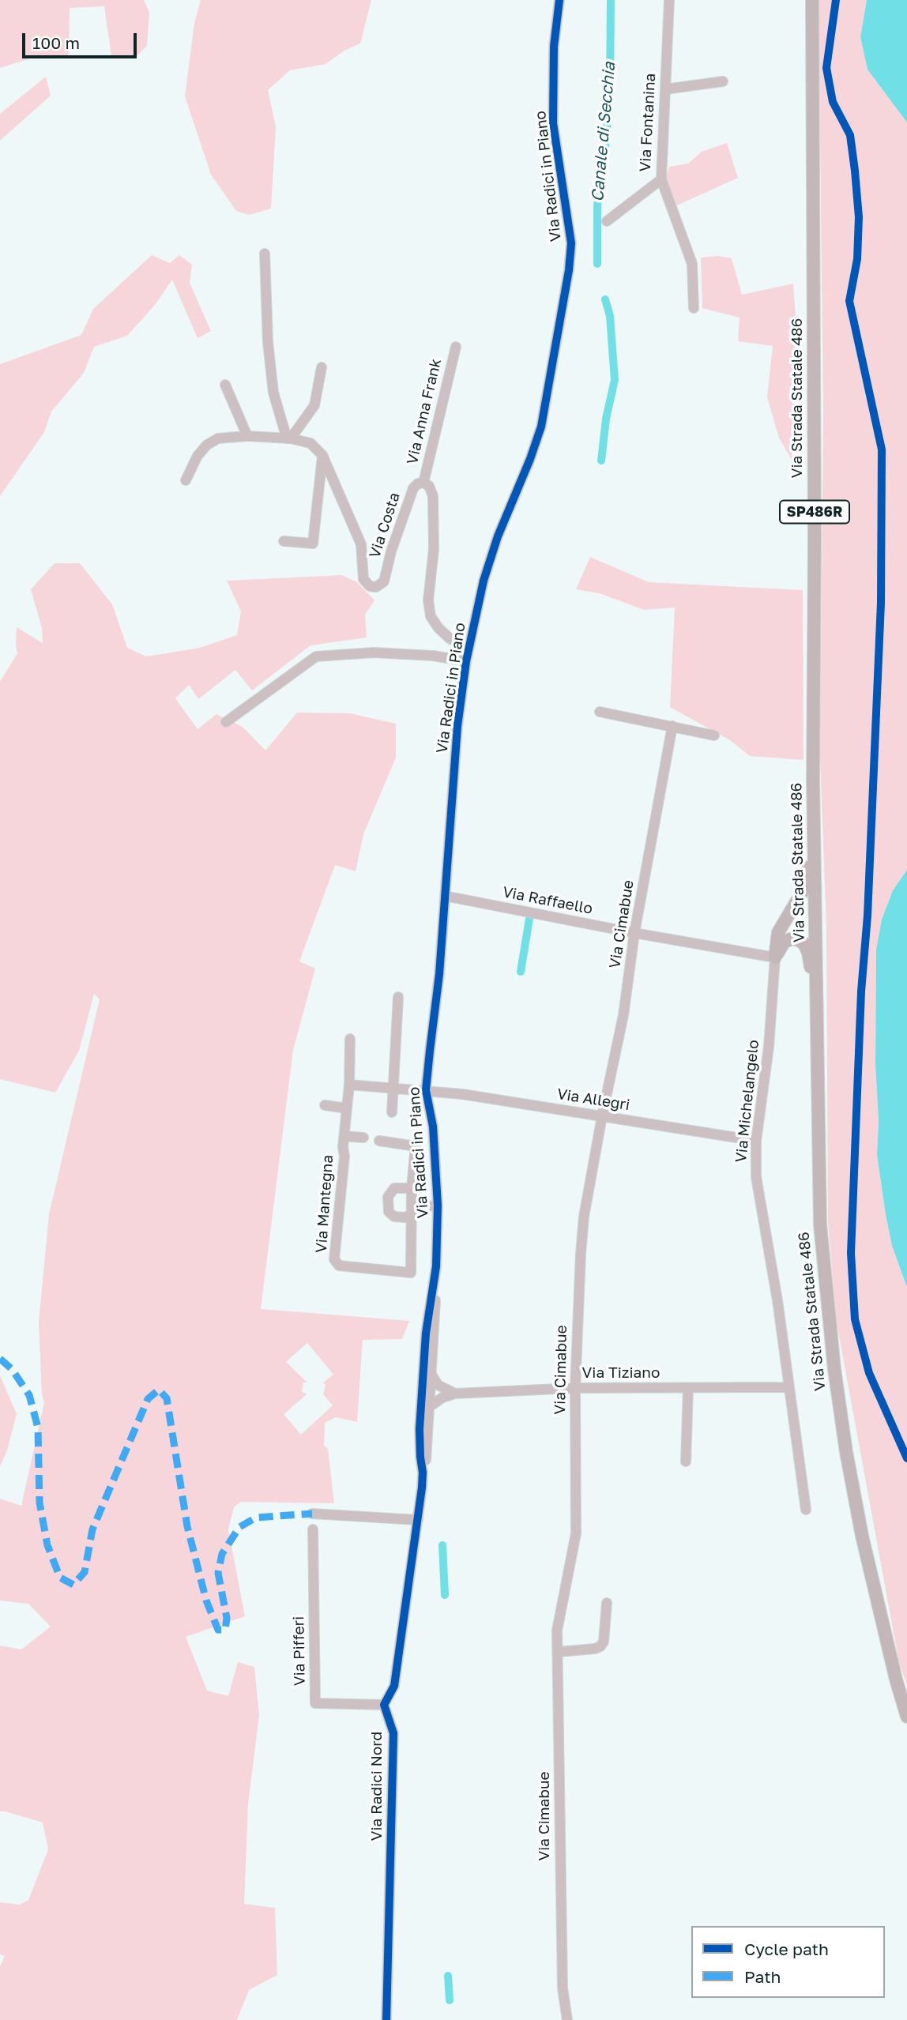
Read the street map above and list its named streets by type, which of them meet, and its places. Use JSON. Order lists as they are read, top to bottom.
{
  "streets": {
    "main road": ["Via Strada Statale 486", "SP486R"],
    "street": [
      "Via Fontanina",
      "Via Radici in Piano",
      "Via Anna Frank",
      "Via Costa",
      "Via Raffaello",
      "Via Cimabue",
      "Via Allegri",
      "Via Michelangelo",
      "Via Mantegna",
      "Via Tiziano",
      "Via Pifferi",
      "Via Radici Nord"
    ]
  },
  "crossings": [
    ["Via Radici in Piano", "Via Raffaello"],
    ["Via Radici in Piano", "Via Allegri"],
    ["Via Radici in Piano", "Via Mantegna"],
    ["Via Anna Frank", "Via Costa"],
    ["Via Raffaello", "Via Cimabue"],
    ["Via Raffaello", "Via Michelangelo"],
    ["Via Cimabue", "Via Allegri"],
    ["Via Cimabue", "Via Tiziano"],
    ["Via Allegri", "Via Michelangelo"],
    ["Via Michelangelo", "Via Tiziano"],
    ["Via Pifferi", "Via Radici Nord"]
  ],
  "water": ["Canale di Secchia"],
  "legend": ["Cycle path", "Path"],
  "scale_bar": "100 m"
}
